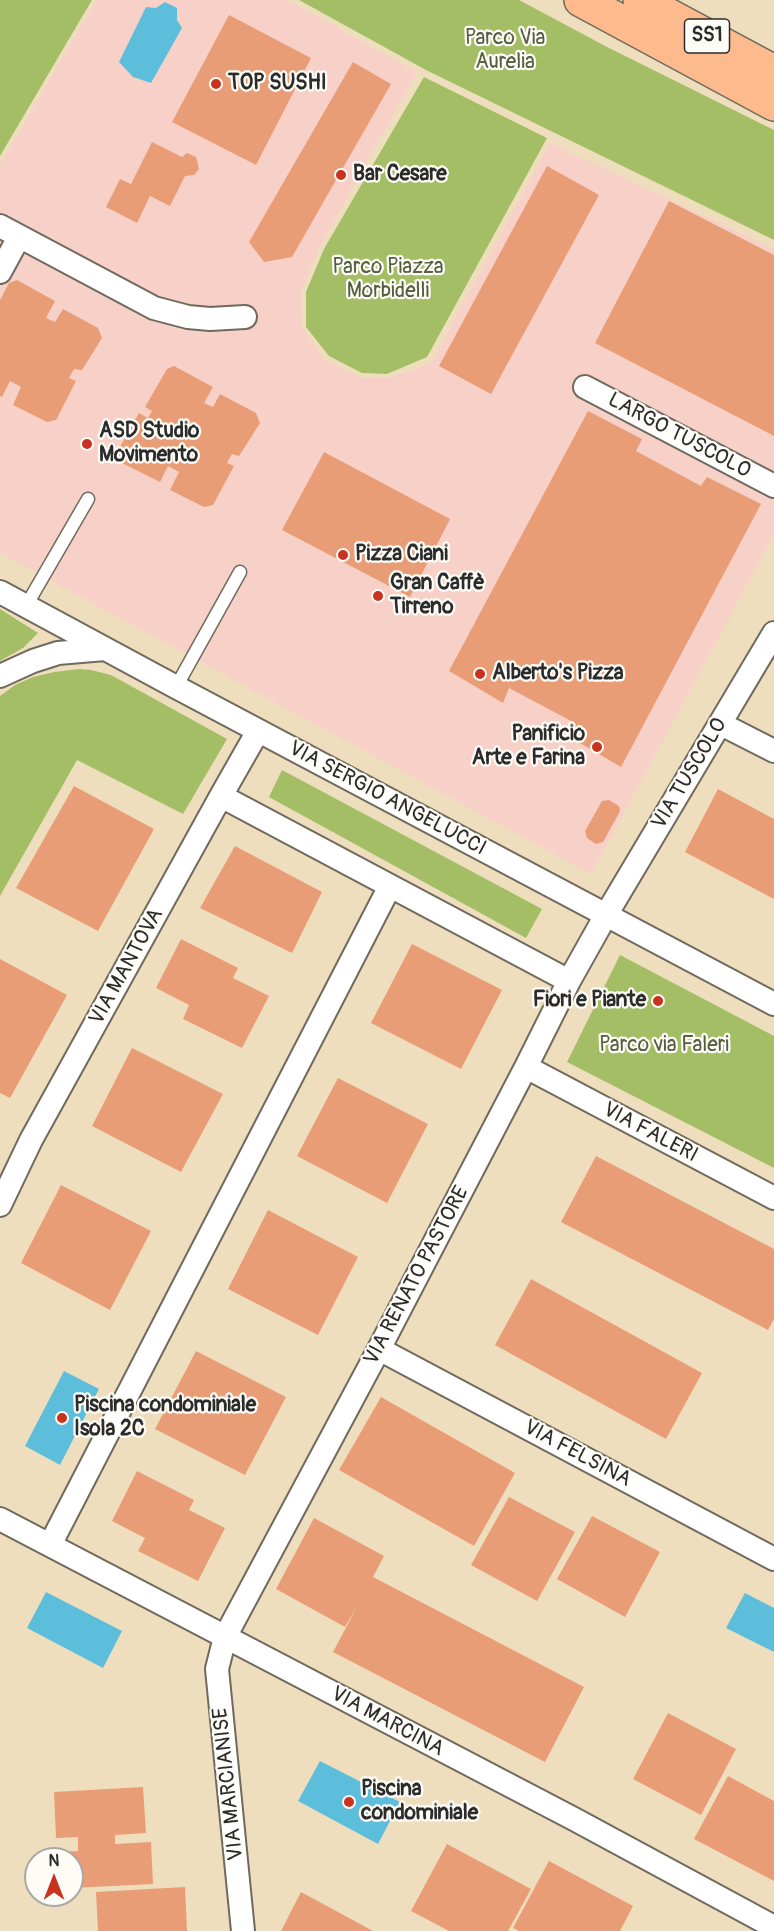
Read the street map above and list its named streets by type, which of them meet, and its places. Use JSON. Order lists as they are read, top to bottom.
{
  "streets": {
    "main road": ["SS1"],
    "street": [
      "LARGO TUSCOLO",
      "VIA TUSCOLO",
      "VIA SERGIO ANGELUCCI",
      "VIA MANTOVA",
      "VIA FALERI",
      "VIA RENATO PASTORE",
      "VIA FELSINA",
      "VIA MARCINA",
      "VIA MARCIANISE"
    ]
  },
  "crossings": [
    ["VIA TUSCOLO", "VIA SERGIO ANGELUCCI"],
    ["VIA TUSCOLO", "VIA RENATO PASTORE"],
    ["VIA SERGIO ANGELUCCI", "VIA MANTOVA"],
    ["VIA SERGIO ANGELUCCI", "VIA RENATO PASTORE"],
    ["VIA FALERI", "VIA RENATO PASTORE"],
    ["VIA RENATO PASTORE", "VIA FELSINA"],
    ["VIA RENATO PASTORE", "VIA MARCINA"],
    ["VIA RENATO PASTORE", "VIA MARCIANISE"],
    ["VIA MARCINA", "VIA MARCIANISE"]
  ],
  "parks": ["Parco Via Aurelia", "Parco Piazza Morbidelli", "Parco via Faleri"],
  "places": [
    "TOP SUSHI",
    "Bar Cesare",
    "ASD Studio Movimento",
    "Pizza Ciani",
    "Gran Caffè Tirreno",
    "Alberto's Pizza",
    "Panificio Arte e Farina",
    "Fiori e Piante",
    "Piscina condominiale Isola 2C",
    "Piscina condominiale"
  ],
  "north": "top"
}
